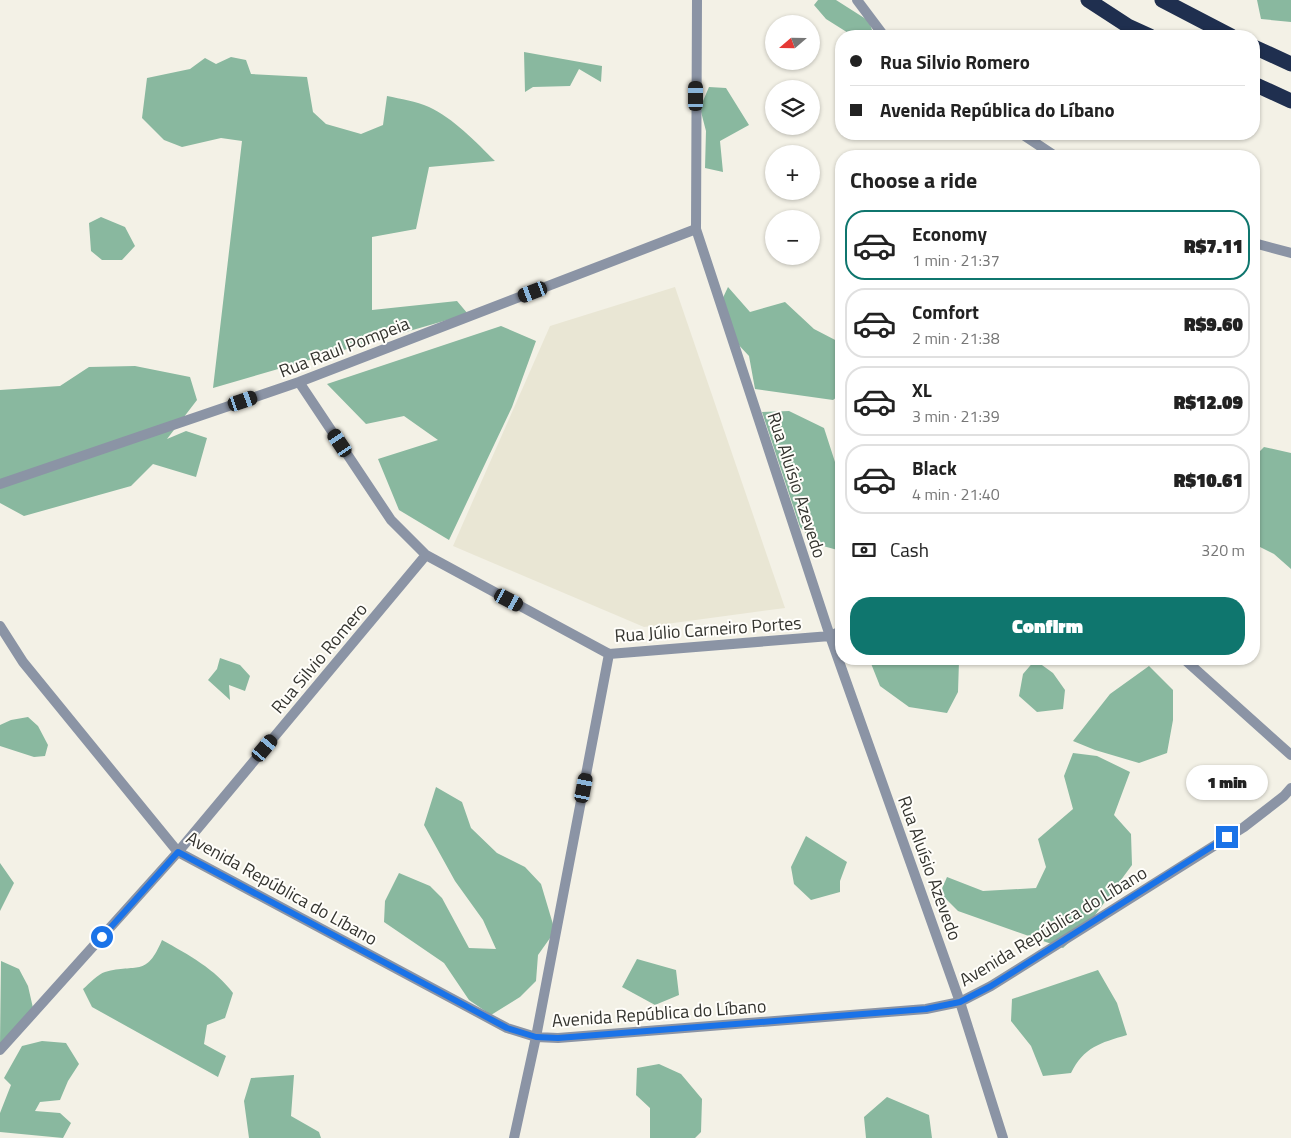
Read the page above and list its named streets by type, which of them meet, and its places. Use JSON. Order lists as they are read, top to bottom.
{
  "streets": {
    "street": [
      "Rua Raul Pompeia",
      "Rua Aluísio Azevedo",
      "Rua Júlio Carneiro Portes",
      "Rua Silvio Romero",
      "Avenida República do Líbano"
    ]
  },
  "crossings": [
    ["Rua Raul Pompeia", "Rua Aluísio Azevedo"],
    ["Rua Raul Pompeia", "Rua Júlio Carneiro Portes"],
    ["Rua Aluísio Azevedo", "Rua Júlio Carneiro Portes"],
    ["Rua Aluísio Azevedo", "Avenida República do Líbano"],
    ["Rua Júlio Carneiro Portes", "Rua Silvio Romero"],
    ["Rua Silvio Romero", "Avenida República do Líbano"]
  ],
  "north": "left",
  "page": {
    "map_buttons": ["+", "−"],
    "banner": ["Rua Silvio Romero", "Avenida República do Líbano"],
    "heading": "Choose a ride",
    "list": [
      {
        "name": "Economy",
        "note": "1 min · 21:37",
        "value": "R$7.11"
      },
      {
        "name": "Comfort",
        "note": "2 min · 21:38",
        "value": "R$9.60"
      },
      {
        "name": "XL",
        "note": "3 min · 21:39",
        "value": "R$12.09"
      },
      {
        "name": "Black",
        "note": "4 min · 21:40",
        "value": "R$10.61"
      }
    ],
    "pay": ["Cash", "320 m"],
    "buttons": "Confirm",
    "bubble": "1 min"
  }
}
